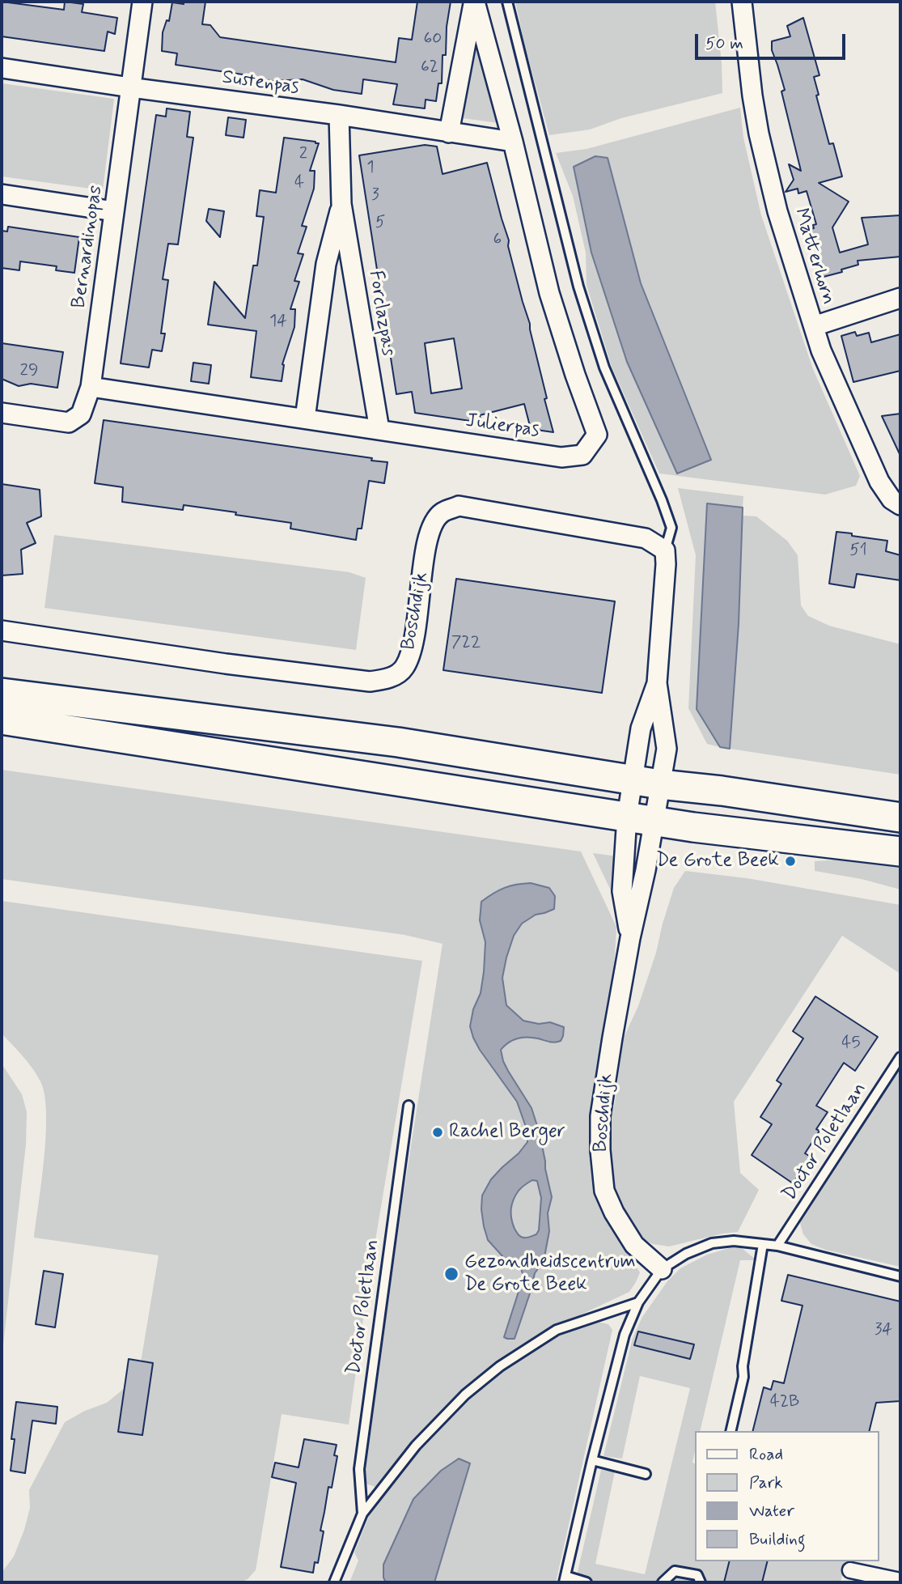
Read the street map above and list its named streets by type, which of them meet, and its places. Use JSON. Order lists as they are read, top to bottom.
{
  "streets": {
    "street": [
      "Sustenpas",
      "Bernardinopas",
      "Matterhorn",
      "Forclazpas",
      "Julierpas",
      "Boschdijk"
    ],
    "lane": ["Doctor Poletlaan"]
  },
  "crossings": [
    ["Sustenpas", "Bernardinopas"],
    ["Sustenpas", "Forclazpas"],
    ["Sustenpas", "Julierpas"],
    ["Bernardinopas", "Julierpas"],
    ["Forclazpas", "Julierpas"]
  ],
  "places": ["De Grote Beek", "Rachel Berger", "Gezondheidscentrum De Grote Beek"],
  "house_numbers": [
    "60",
    "62",
    "2",
    "1",
    "4",
    "3",
    "5",
    "6",
    "14",
    "29",
    "51",
    "722",
    "45",
    "34",
    "42B"
  ],
  "legend": [
    "Road",
    "Park",
    "Water",
    "Building"
  ],
  "scale_bar": "50 m"
}
